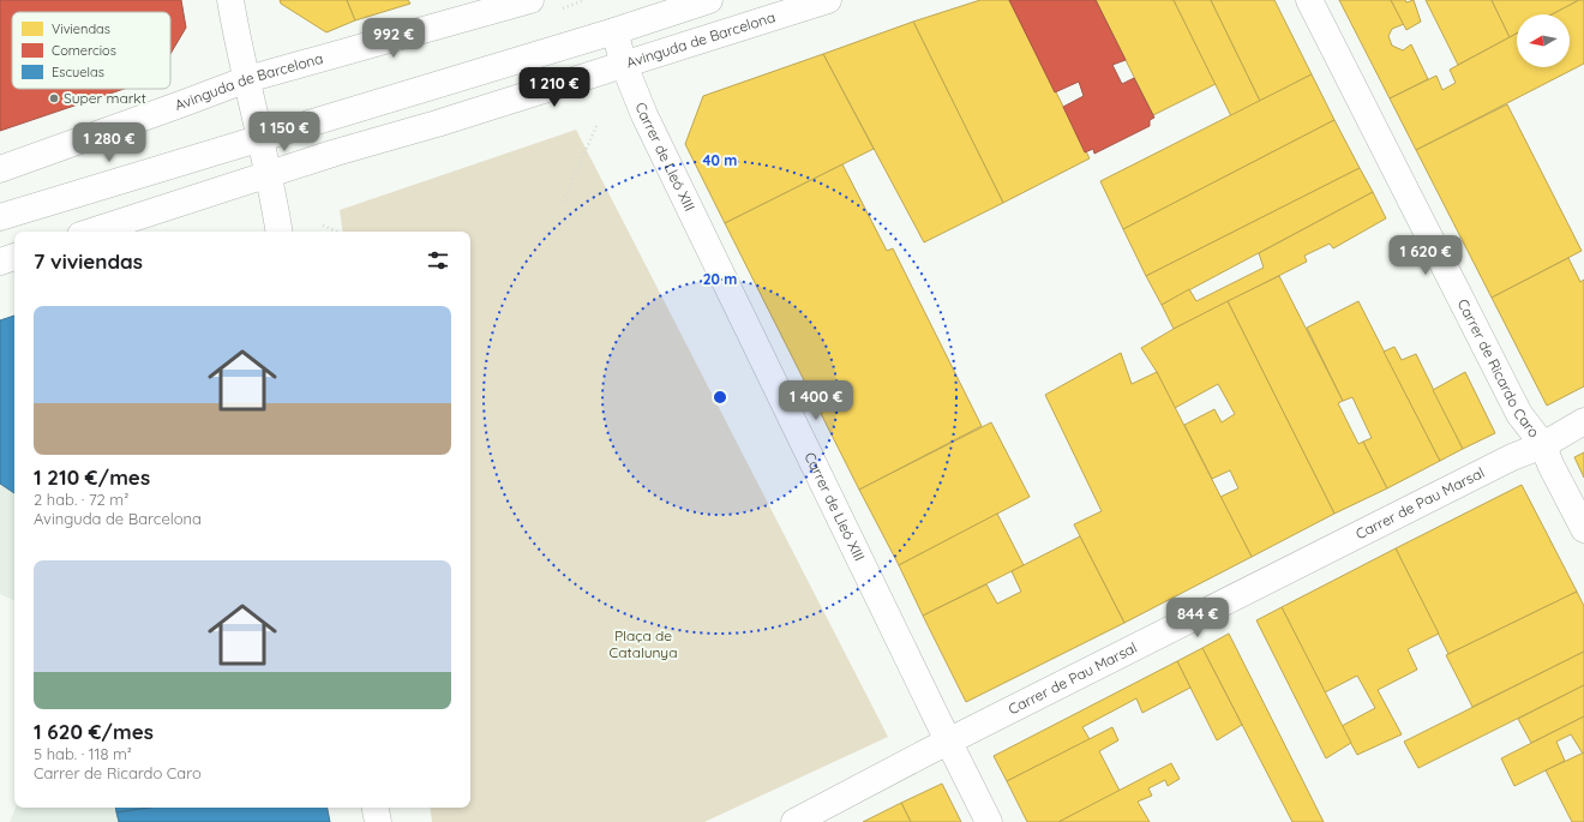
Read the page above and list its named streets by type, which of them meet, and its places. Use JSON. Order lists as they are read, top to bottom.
{
  "streets": {
    "street": [
      "Avinguda de Barcelona",
      "Carrer de Lleó XIII",
      "Carrer de Ricardo Caro",
      "Carrer de Pau Marsal"
    ]
  },
  "crossings": [
    ["Avinguda de Barcelona", "Carrer de Lleó XIII"],
    ["Carrer de Lleó XIII", "Carrer de Pau Marsal"],
    ["Carrer de Ricardo Caro", "Carrer de Pau Marsal"]
  ],
  "parks": ["Plaça de Catalunya"],
  "places": ["Super markt"],
  "legend": ["Viviendas", "Comercios", "Escuelas"],
  "north": "left",
  "page": {
    "price": [
      "992 €",
      "1 210 €",
      "1 150 €",
      "1 280 €",
      "1 620 €",
      "1 400 €",
      "844 €"
    ],
    "heading": "7 viviendas",
    "list": [
      {
        "name": "1 210 €/mes",
        "note": "2 hab. · 72 m² · Avinguda de Barcelona"
      },
      {
        "name": "1 620 €/mes",
        "note": "5 hab. · 118 m² · Carrer de Ricardo Caro"
      }
    ]
  },
  "rings": ["40 m", "20 m"]
}
